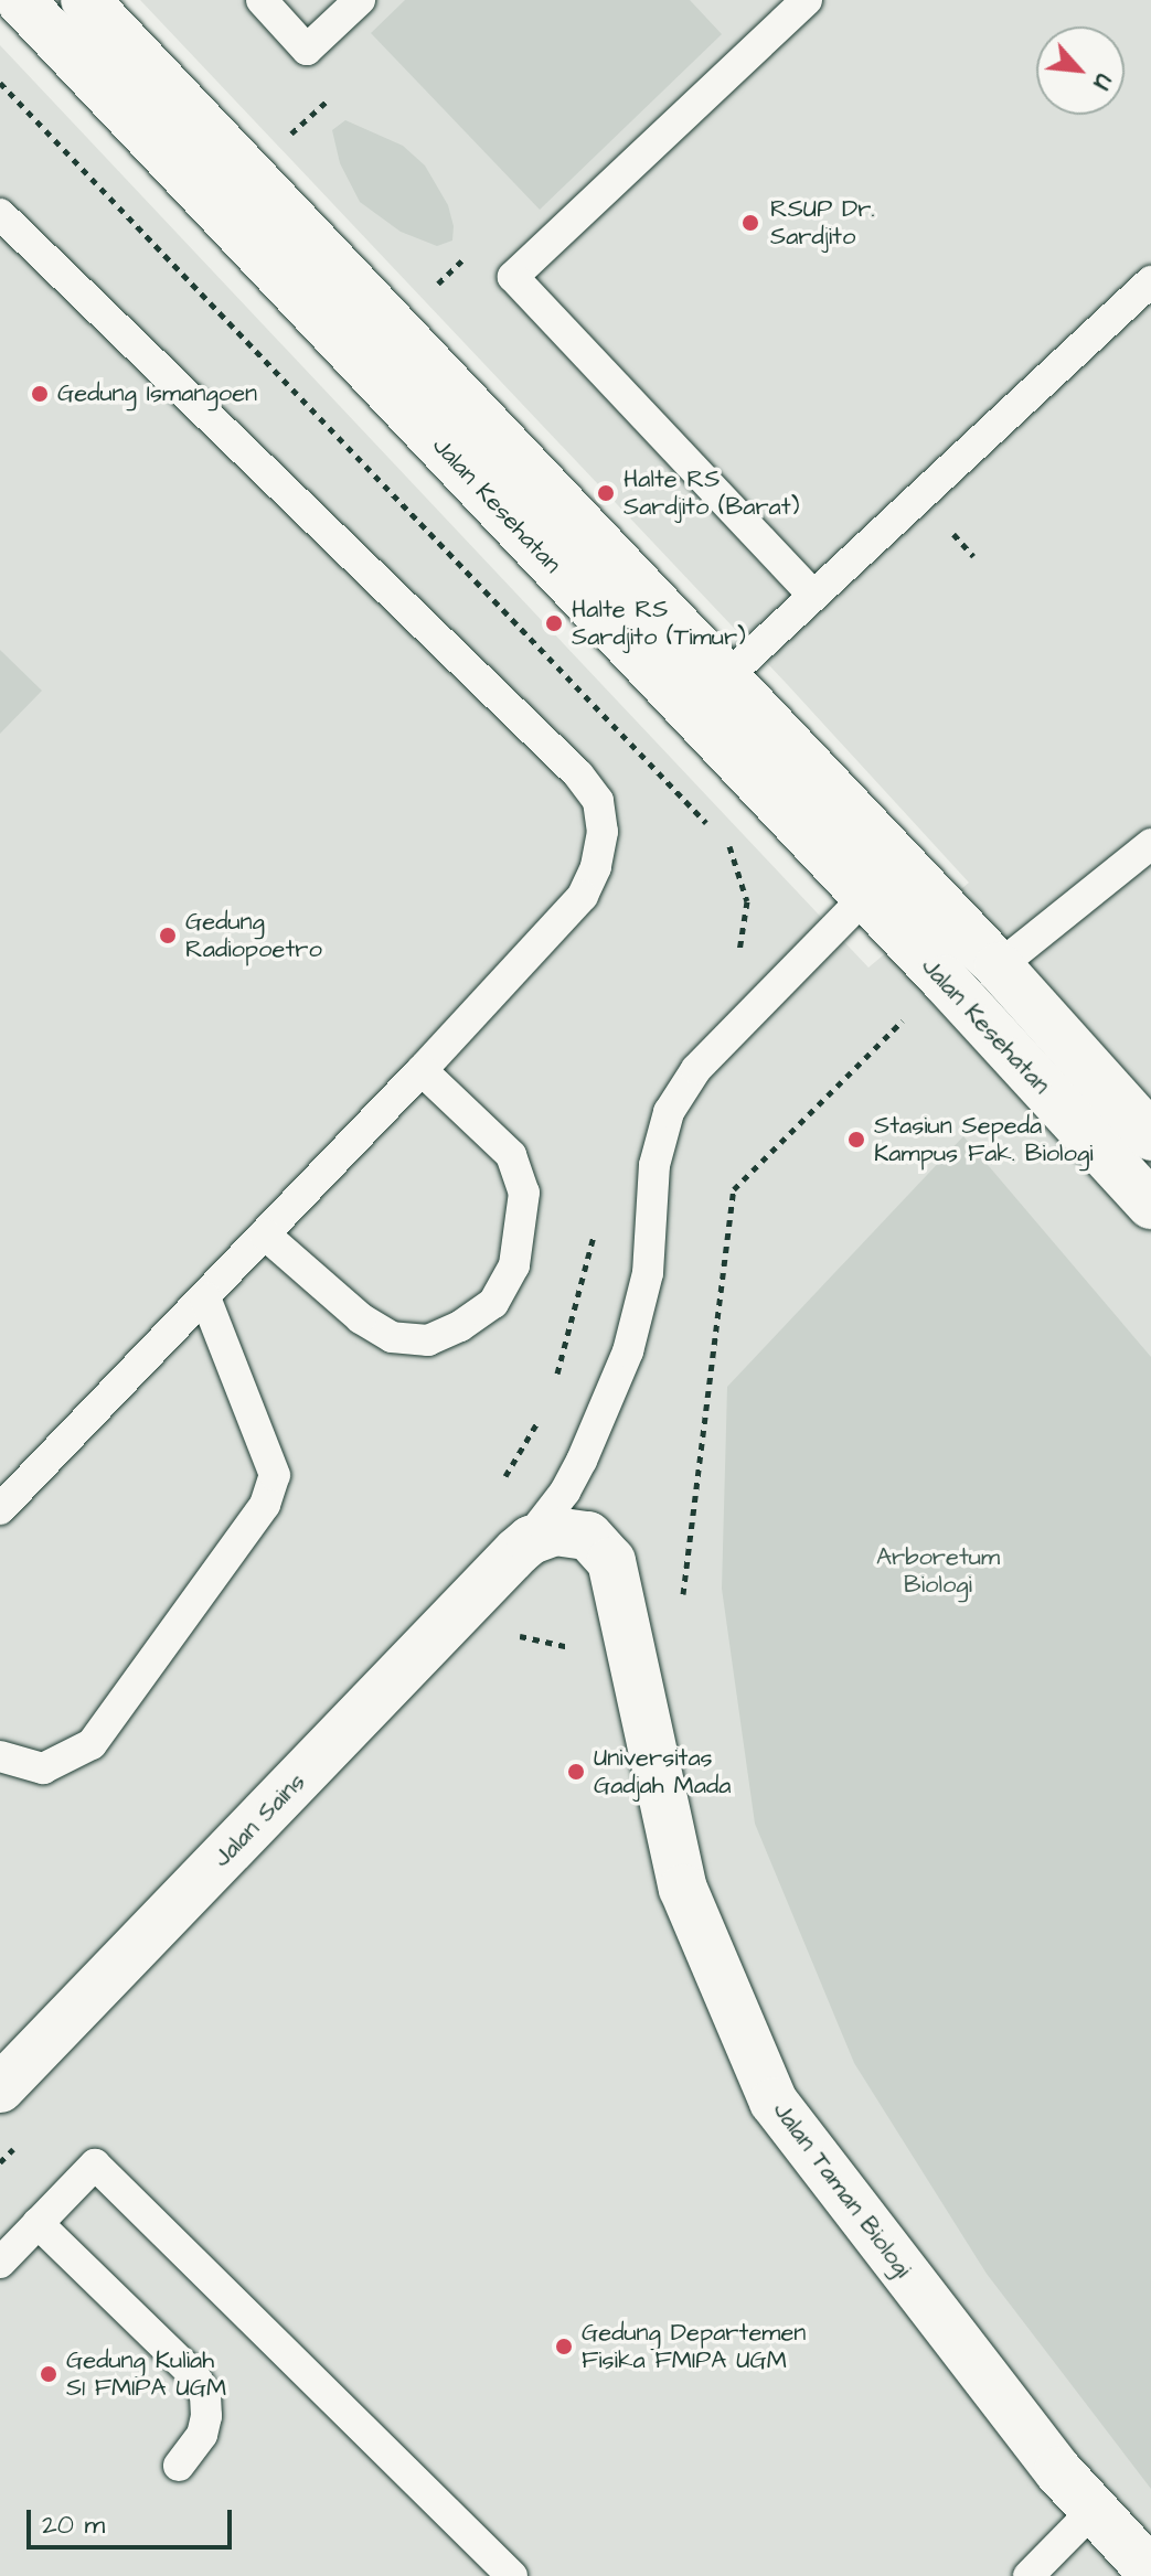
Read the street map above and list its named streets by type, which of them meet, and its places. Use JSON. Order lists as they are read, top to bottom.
{
  "streets": {
    "street": ["Jalan Kesehatan", "Jalan Sains", "Jalan Taman Biologi"]
  },
  "crossings": [
    ["Jalan Sains", "Jalan Taman Biologi"]
  ],
  "parks": ["Arboretum Biologi"],
  "places": [
    "RSUP Dr. Sardjito",
    "Gedung Ismangoen",
    "Halte RS Sardjito (Barat)",
    "Halte RS Sardjito (Timur)",
    "Gedung Radiopoetro",
    "Stasiun Sepeda Kampus Fak. Biologi",
    "Universitas Gadjah Mada",
    "Gedung Departemen Fisika FMIPA UGM",
    "Gedung Kuliah S1 FMIPA UGM"
  ],
  "scale_bar": "20 m",
  "north": "bottom right"
}
